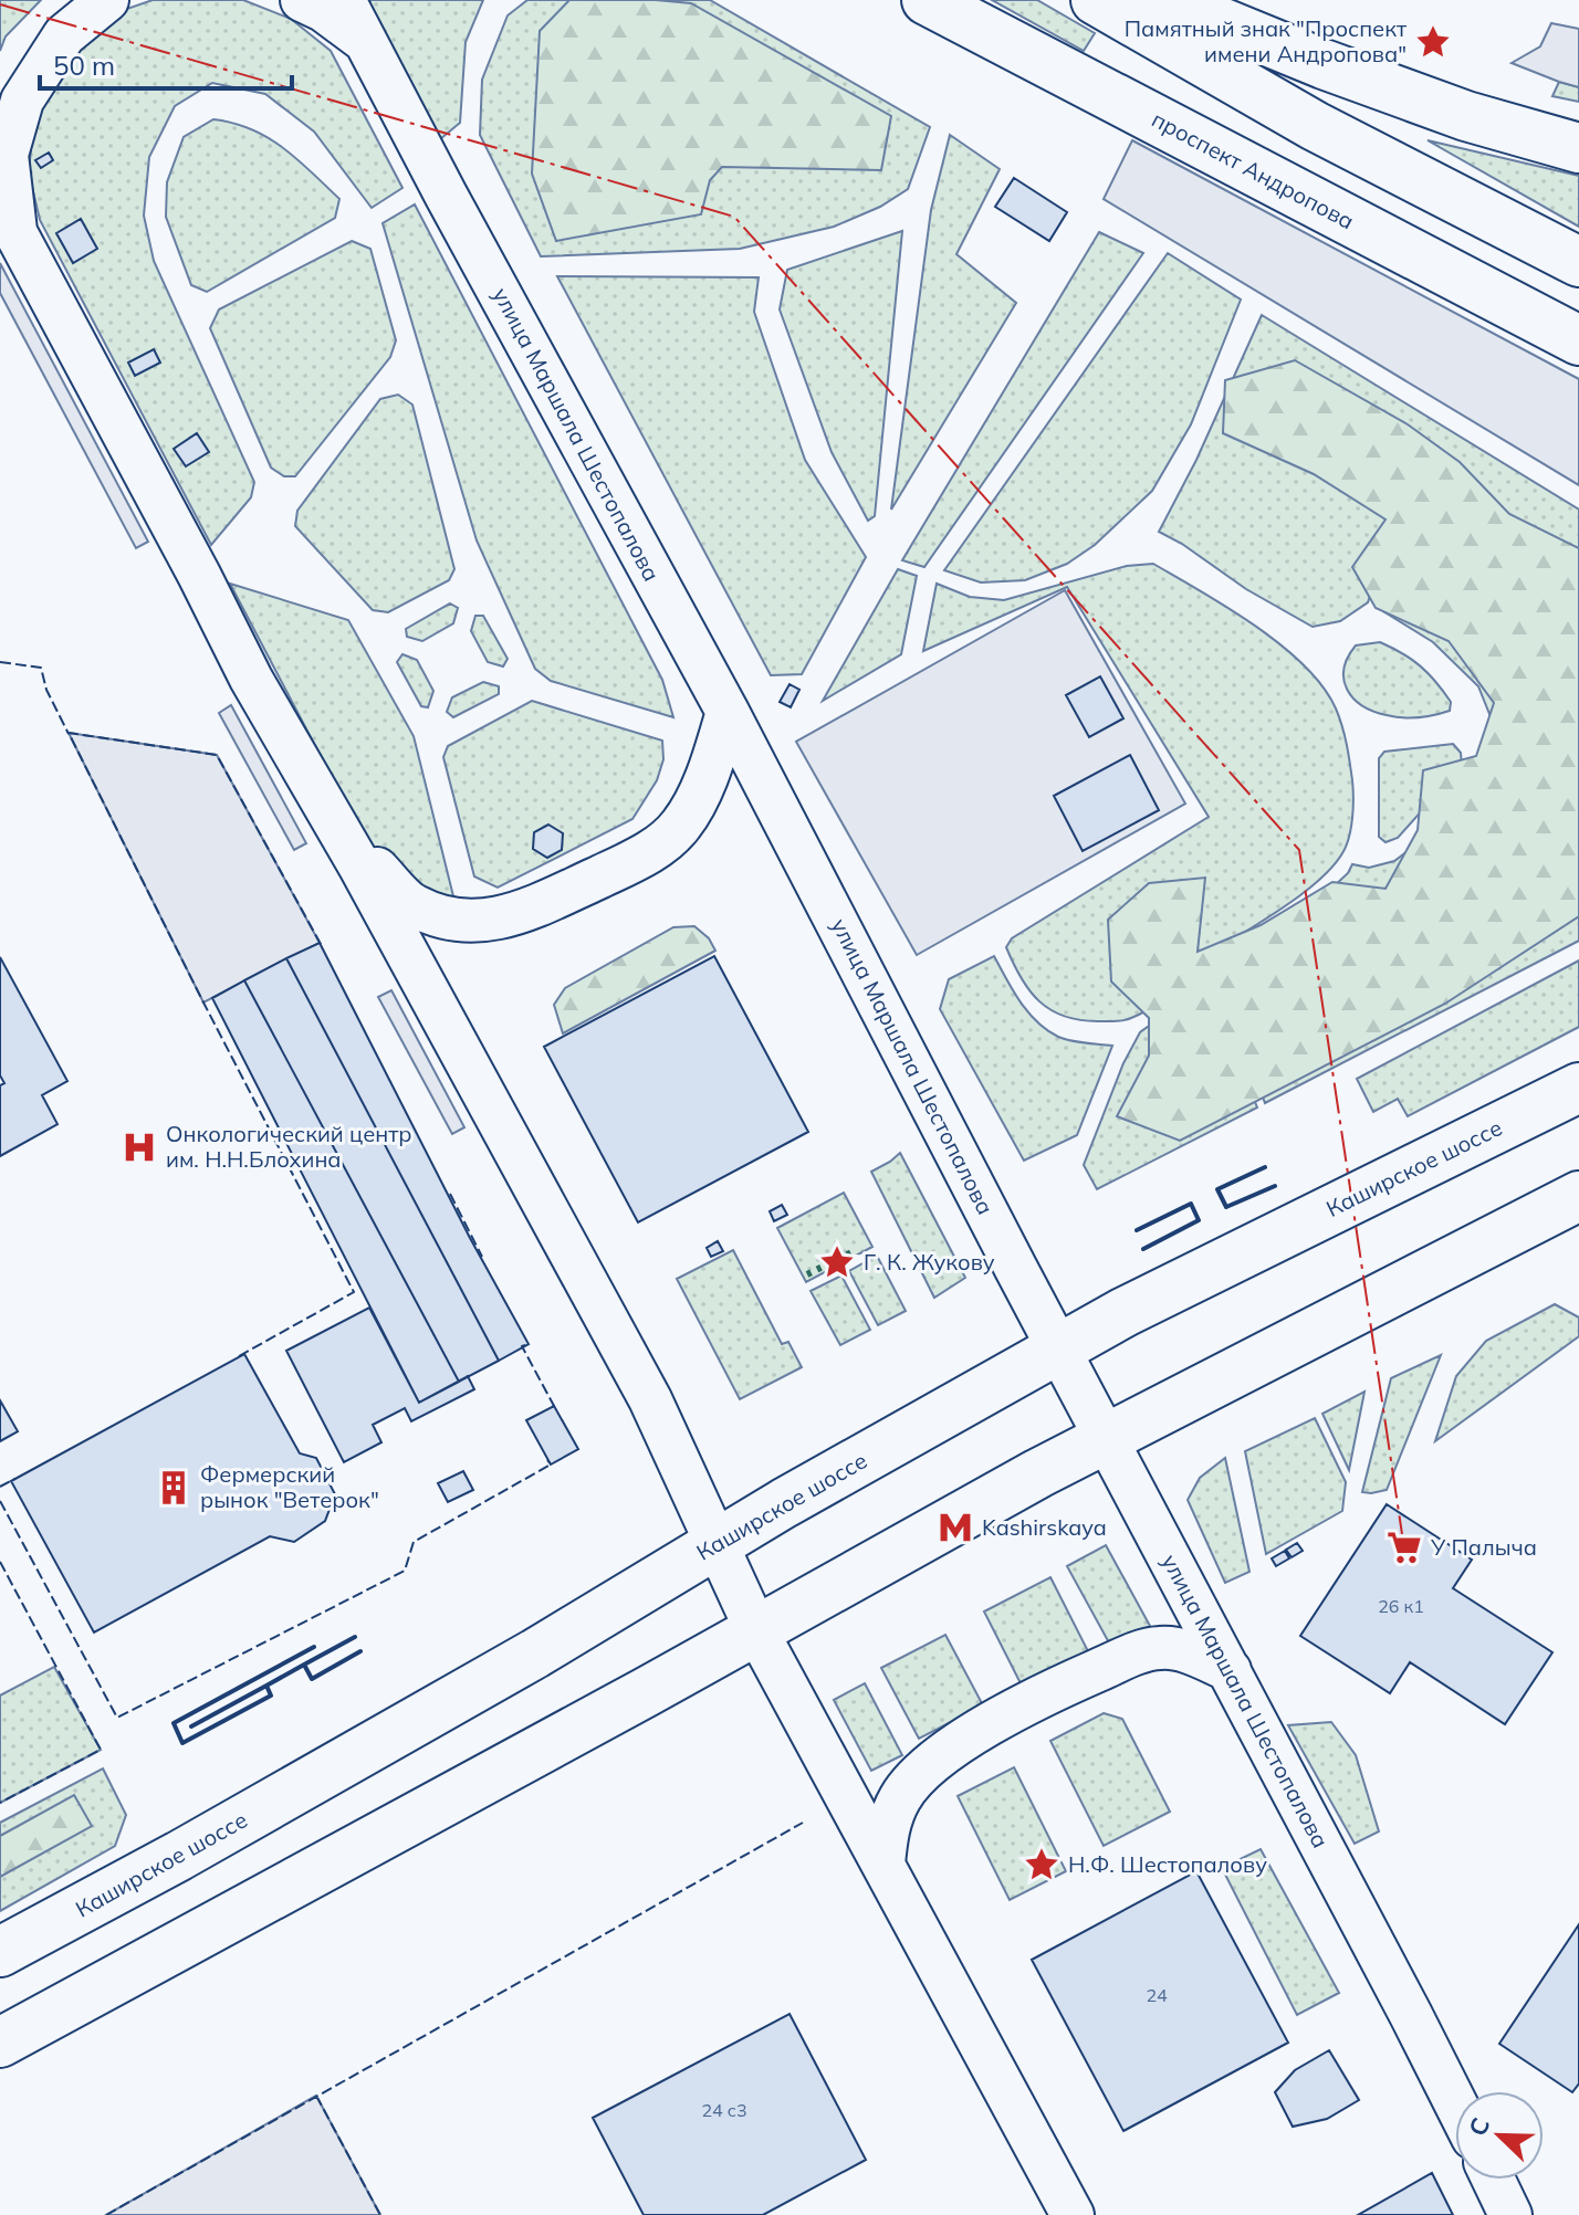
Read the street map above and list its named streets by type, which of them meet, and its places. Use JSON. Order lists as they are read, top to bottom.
{
  "streets": {
    "main road": ["проспект Андропова", "улица Маршала Шестопалова", "Каширское шоссе"]
  },
  "crossings": [
    ["улица Маршала Шестопалова", "Каширское шоссе"]
  ],
  "places": {
    "place": ["Памятный знак \"Проспект имени Андропова\"", "Г. К. Жукову", "Н.Ф. Шестопалову"],
    "hospital": ["Онкологический центр им. Н.Н.Блохина"],
    "building": ["Фермерский рынок \"Ветерок\""],
    "metro station": ["Kashirskaya"],
    "supermarket": ["У Палыча"]
  },
  "house_numbers": ["26 к1", "24", "24 с3"],
  "scale_bar": "50 m",
  "north": "top left"
}
